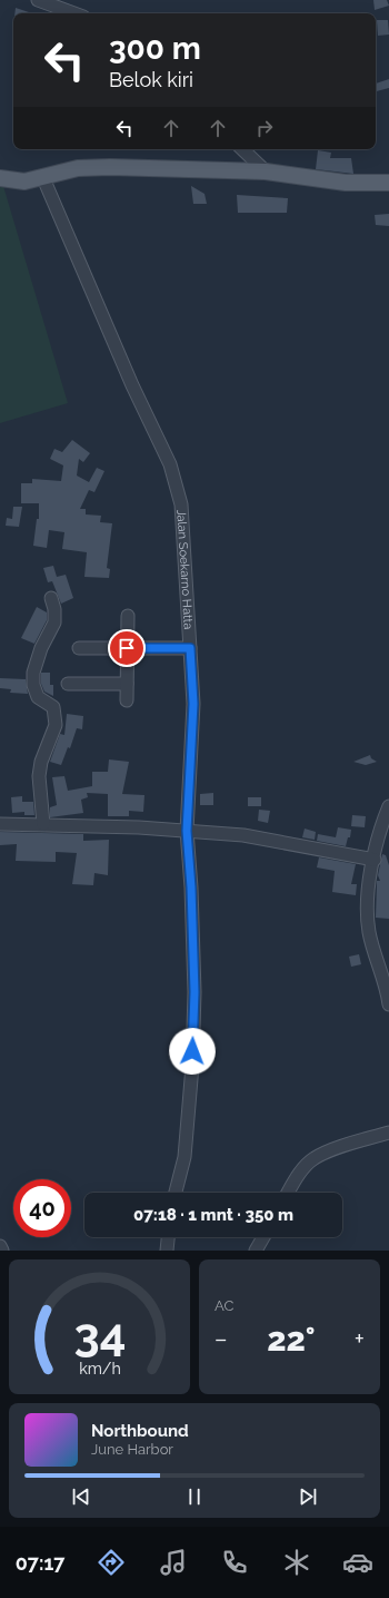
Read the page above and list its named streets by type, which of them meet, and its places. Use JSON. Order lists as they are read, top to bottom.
{
  "streets": {
    "street": ["Jalan Soekarno Hatta"]
  },
  "page": {
    "turn": ["300 m", "Belok kiri"],
    "limit": "40",
    "trip": "07:18 · 1 mnt · 350 m",
    "tile": "AC",
    "heat": ["−", "22°", "+"],
    "song": ["Northbound", "June Harbor"],
    "tabs": "07:17",
    "gauge": ["34", "km/h"]
  }
}
